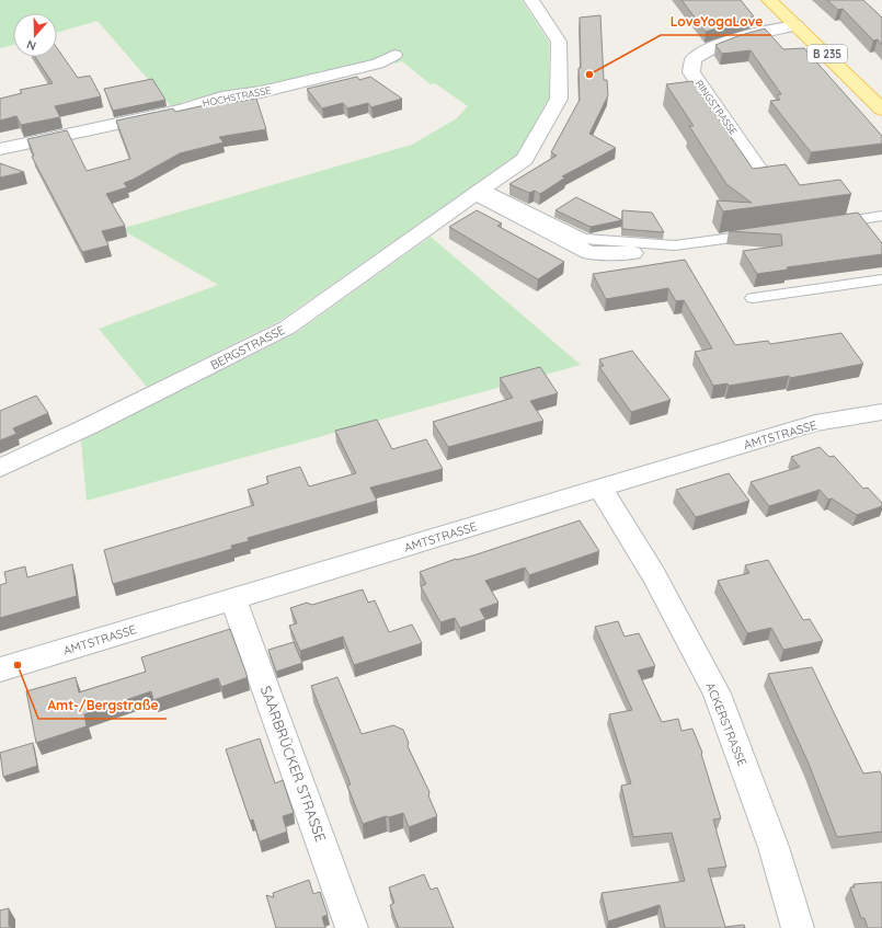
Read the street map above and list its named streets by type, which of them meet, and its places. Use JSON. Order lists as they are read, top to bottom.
{
  "streets": {
    "main road": ["B 235"],
    "street": [
      "HOCHSTRASSE",
      "RINGSTRASSE",
      "BERGSTRASSE",
      "AMTSTRASSE",
      "ACKERSTRASSE",
      "SAARBRÜCKER STRASSE"
    ]
  },
  "crossings": [
    ["B 235", "RINGSTRASSE"],
    ["AMTSTRASSE", "ACKERSTRASSE"],
    ["AMTSTRASSE", "SAARBRÜCKER STRASSE"]
  ],
  "places": ["LoveYogaLove", "Amt-/Bergstraße"],
  "north": "bottom"
}
